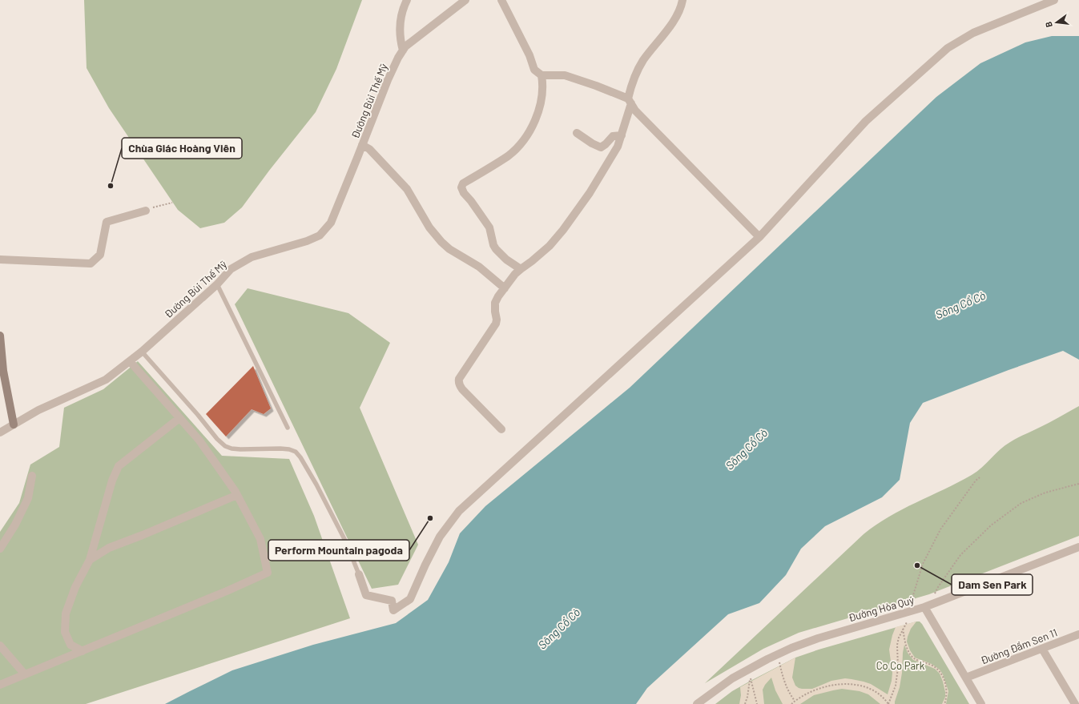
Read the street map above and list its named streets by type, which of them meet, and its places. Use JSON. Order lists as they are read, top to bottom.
{
  "streets": {
    "street": ["Đường Bùi Thế Mỹ", "Đường Hòa Quý", "Đường Đầm Sen 11"]
  },
  "water": ["Sông Cổ Cò"],
  "parks": ["Co Co Park"],
  "places": ["Chùa Giác Hoàng Viên", "Perform Mountain pagoda", "Dam Sen Park"],
  "north": "left"
}
